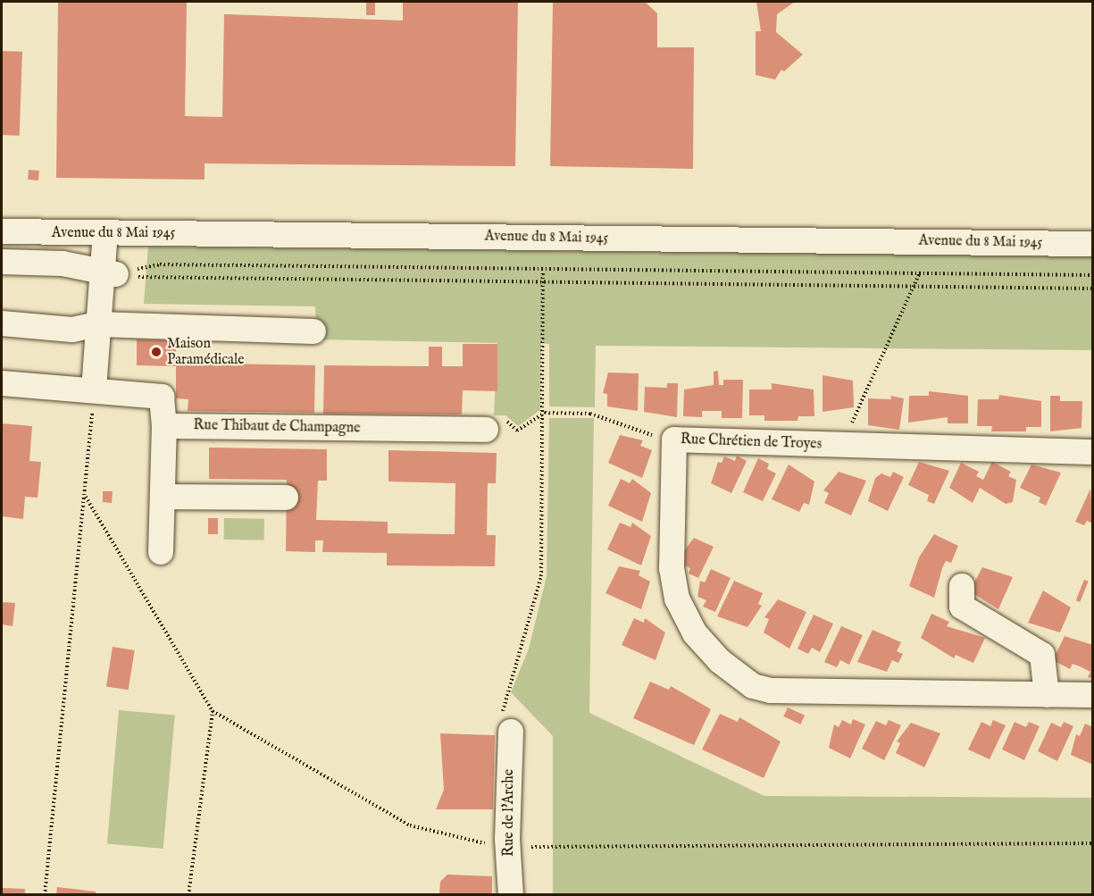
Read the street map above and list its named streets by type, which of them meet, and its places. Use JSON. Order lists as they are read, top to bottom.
{
  "streets": {
    "street": [
      "Avenue du 8 Mai 1945",
      "Rue Thibaut de Champagne",
      "Rue Chrétien de Troyes",
      "Rue de l'Arche"
    ]
  },
  "places": ["Maison Paramédicale"]
}
